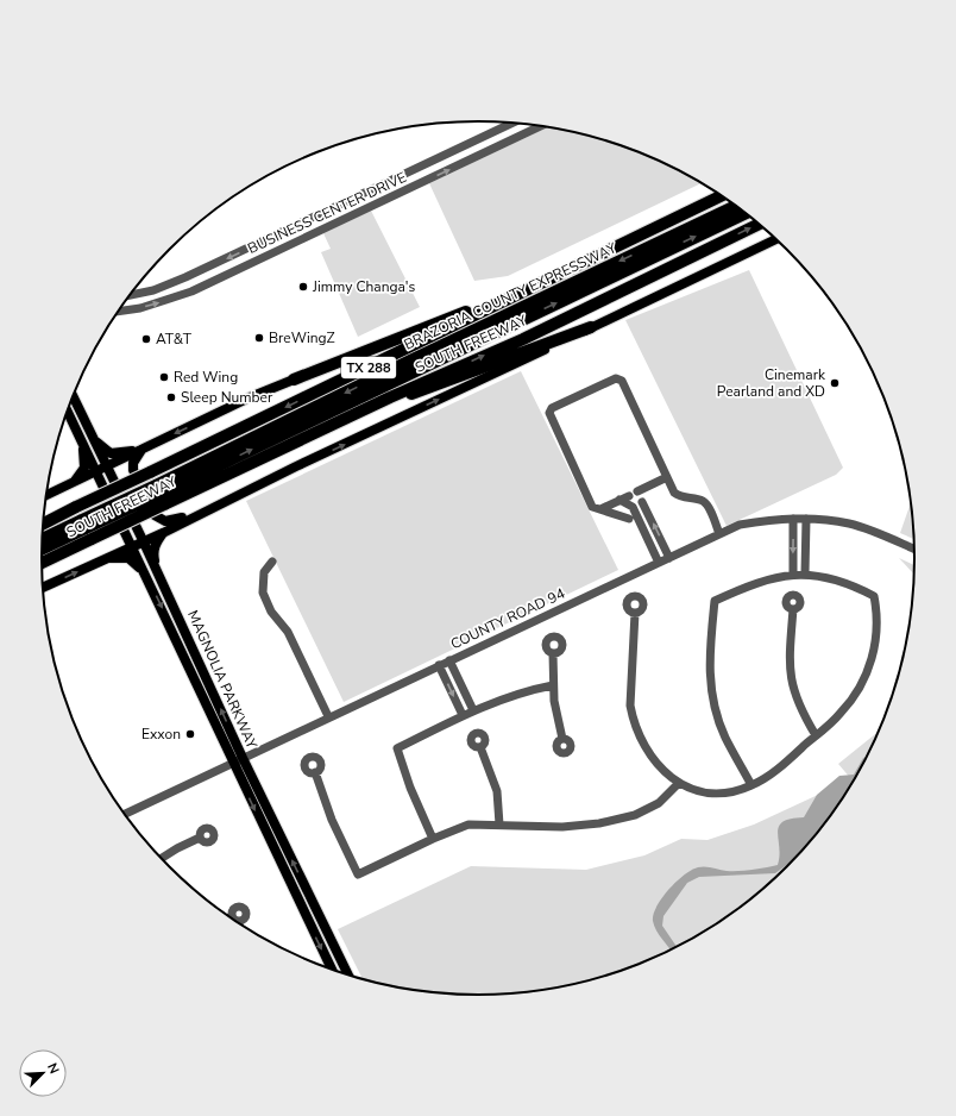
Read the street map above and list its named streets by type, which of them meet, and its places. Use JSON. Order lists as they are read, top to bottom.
{
  "streets": {
    "highway": ["BRAZORIA COUNTY EXPRESSWAY", "SOUTH FREEWAY", "TX 288"],
    "main road": ["MAGNOLIA PARKWAY"],
    "street": ["BUSINESS CENTER DRIVE", "COUNTY ROAD 94"]
  },
  "crossings": [
    ["BRAZORIA COUNTY EXPRESSWAY", "SOUTH FREEWAY"],
    ["COUNTY ROAD 94", "MAGNOLIA PARKWAY"]
  ],
  "places": [
    "Jimmy Changa's",
    "BreWingZ",
    "AT&T",
    "Red Wing",
    "Cinemark Pearland and XD",
    "Sleep Number",
    "Exxon"
  ],
  "north": "top right"
}
